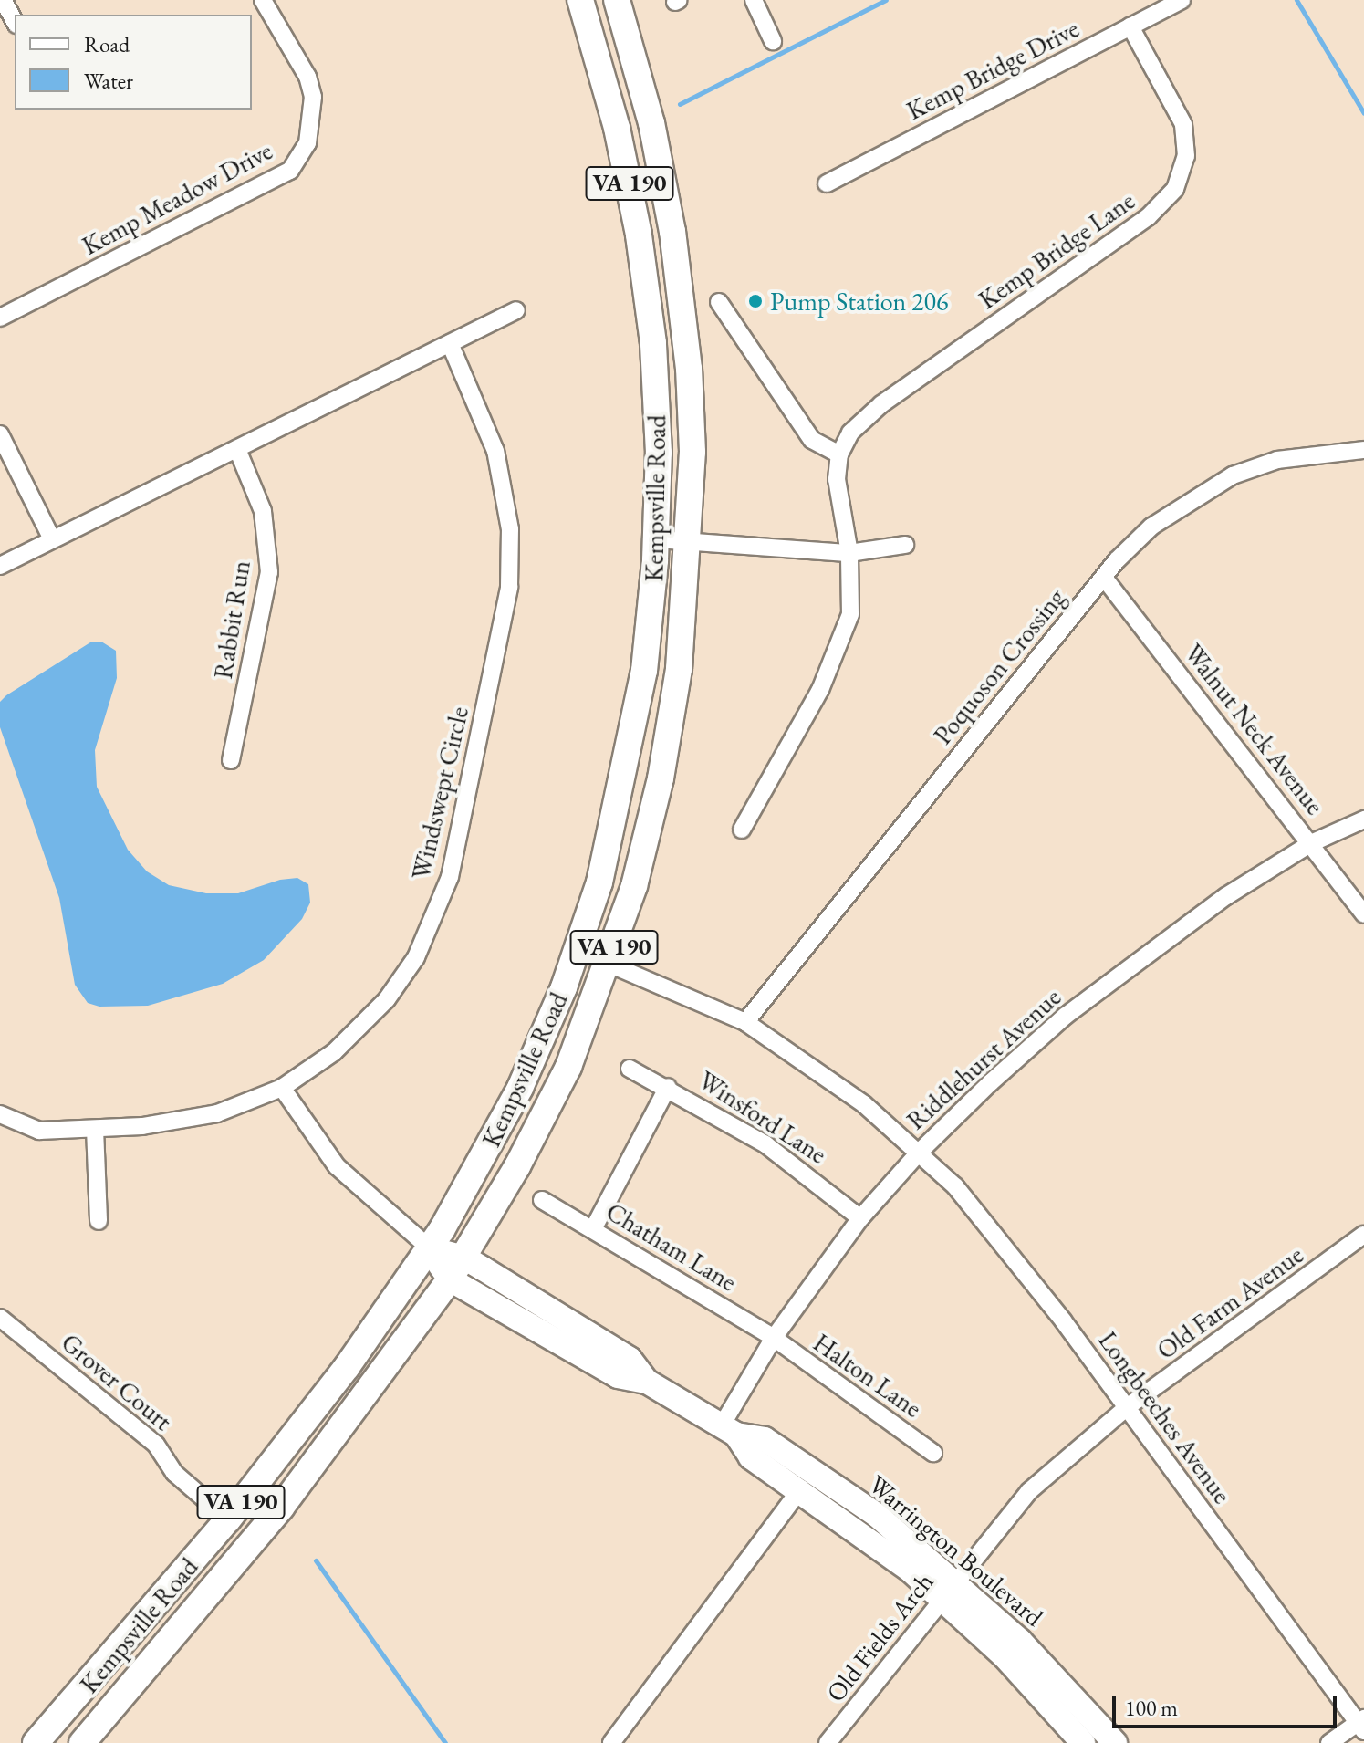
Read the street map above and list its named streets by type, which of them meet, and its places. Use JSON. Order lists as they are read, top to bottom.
{
  "streets": {
    "main road": ["VA 190", "Kempsville Road"],
    "street": [
      "Kemp Bridge Drive",
      "Kemp Meadow Drive",
      "Kemp Bridge Lane",
      "Rabbit Run",
      "Poquoson Crossing",
      "Walnut Neck Avenue",
      "Windswept Circle",
      "Riddlehurst Avenue",
      "Winsford Lane",
      "Chatham Lane",
      "Old Farm Avenue",
      "Halton Lane",
      "Grover Court",
      "Longbeeches Avenue",
      "Warrington Boulevard",
      "Old Fields Arch"
    ]
  },
  "crossings": [
    ["Kemp Bridge Drive", "Kemp Bridge Lane"],
    ["Kempsville Road", "Grover Court"],
    ["Kempsville Road", "Longbeeches Avenue"],
    ["Kempsville Road", "Warrington Boulevard"],
    ["Poquoson Crossing", "Walnut Neck Avenue"],
    ["Poquoson Crossing", "Longbeeches Avenue"],
    ["Walnut Neck Avenue", "Riddlehurst Avenue"],
    ["Riddlehurst Avenue", "Winsford Lane"],
    ["Riddlehurst Avenue", "Chatham Lane"],
    ["Riddlehurst Avenue", "Halton Lane"],
    ["Riddlehurst Avenue", "Longbeeches Avenue"],
    ["Riddlehurst Avenue", "Warrington Boulevard"],
    ["Chatham Lane", "Halton Lane"],
    ["Old Farm Avenue", "Longbeeches Avenue"],
    ["Old Farm Avenue", "Old Fields Arch"],
    ["Longbeeches Avenue", "Old Fields Arch"],
    ["Warrington Boulevard", "Old Fields Arch"]
  ],
  "places": ["Pump Station 206"],
  "legend": ["Road", "Water"],
  "scale_bar": "100 m"
}
